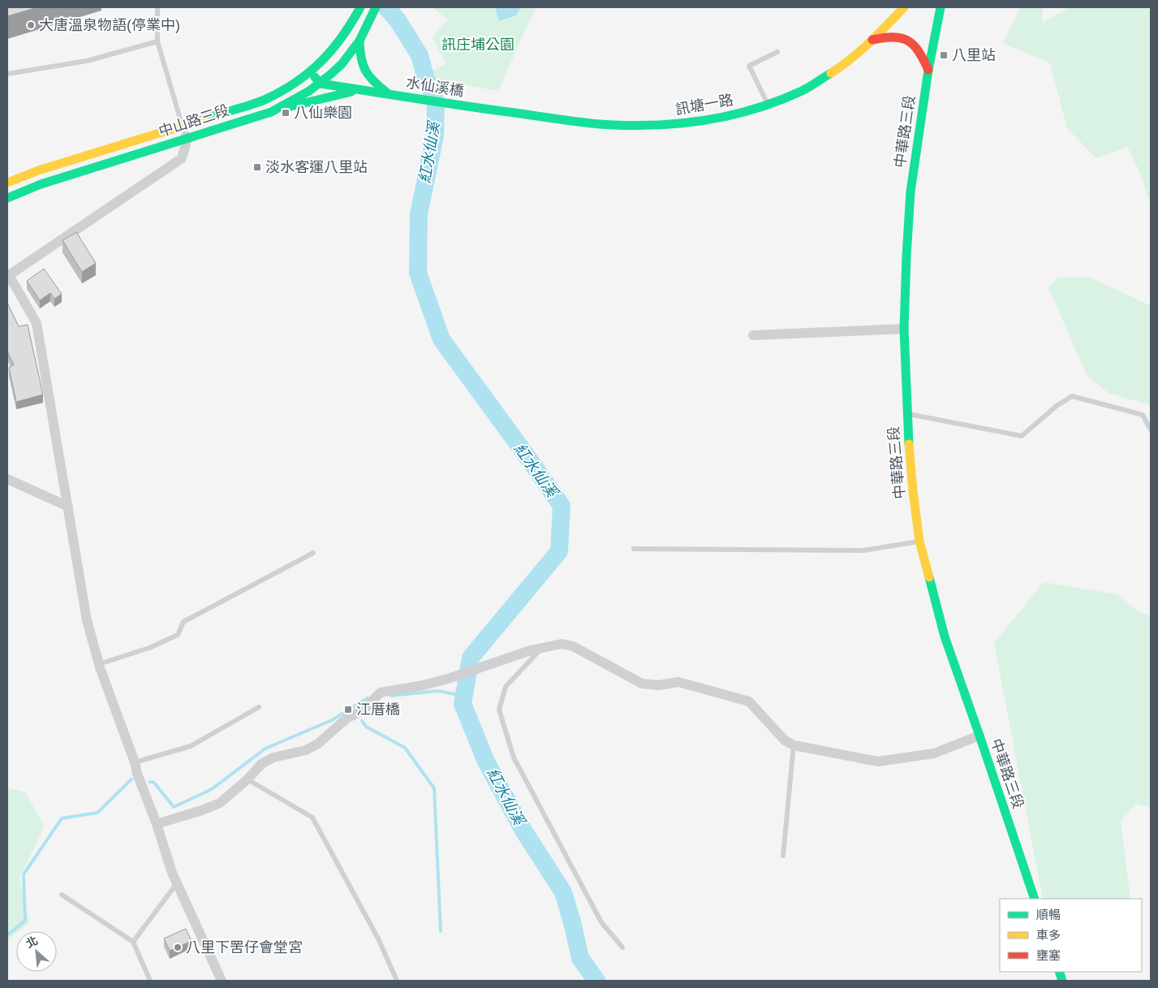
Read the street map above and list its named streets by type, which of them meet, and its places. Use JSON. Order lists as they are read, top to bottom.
{
  "streets": {
    "main road": [
      "水仙溪橋",
      "訊塘一路",
      "中山路三段",
      "中華路三段"
    ]
  },
  "crossings": [
    ["水仙溪橋", "訊塘一路"]
  ],
  "water": ["紅水仙溪"],
  "parks": ["訊庄埔公園"],
  "places": {
    "other": ["大唐溫泉物語(停業中)", "八里下罟仔會堂宮"],
    "transit": [
      "八里站",
      "八仙樂園",
      "淡水客運八里站",
      "江厝橋"
    ]
  },
  "legend": ["順暢", "車多", "壅塞"],
  "north": "top left"
}
